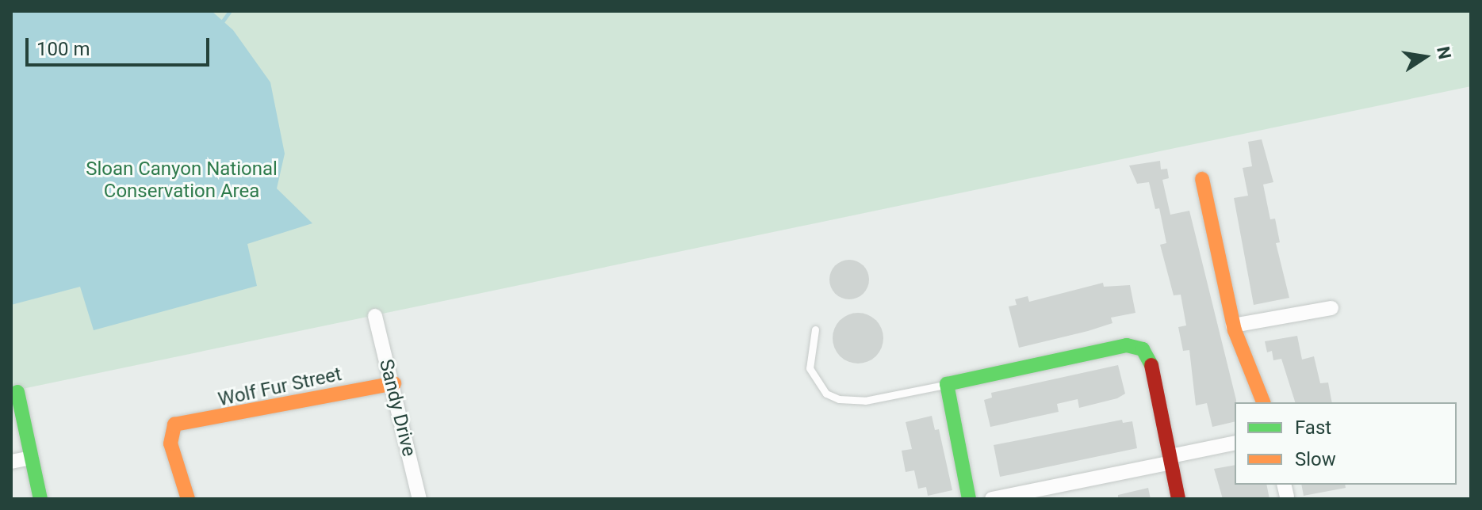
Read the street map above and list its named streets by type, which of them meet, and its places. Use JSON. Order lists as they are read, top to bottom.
{
  "streets": {
    "street": ["Wolf Fur Street", "Sandy Drive"]
  },
  "crossings": [
    ["Wolf Fur Street", "Sandy Drive"]
  ],
  "parks": ["Sloan Canyon National Conservation Area"],
  "legend": ["Fast", "Slow"],
  "scale_bar": "100 m",
  "north": "right"
}
